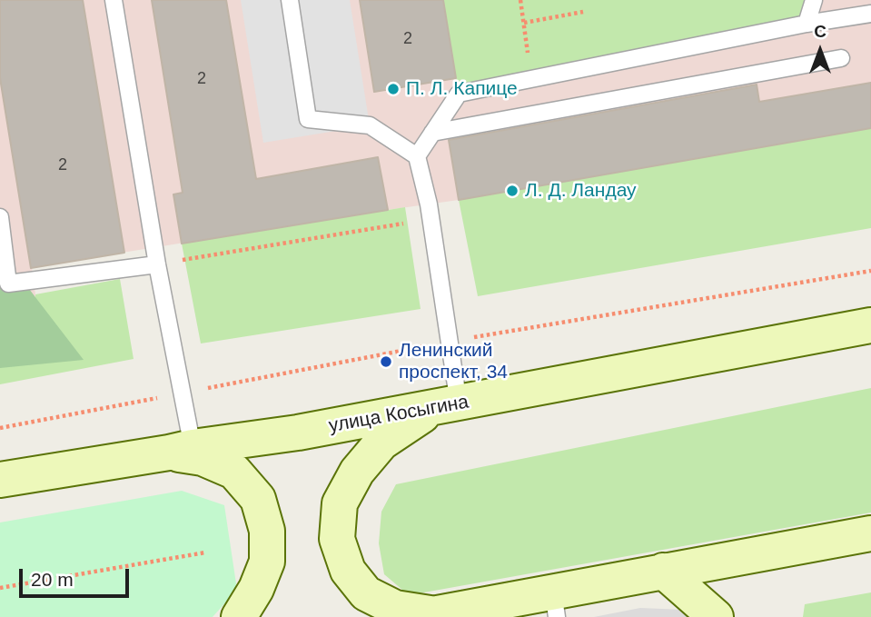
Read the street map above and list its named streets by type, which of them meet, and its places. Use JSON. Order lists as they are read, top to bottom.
{
  "streets": {
    "main road": ["улица Косыгина"]
  },
  "places": ["П. Л. Капице", "Л. Д. Ландау", "Ленинский проспект, 34"],
  "house_numbers": ["2", "2", "2"],
  "scale_bar": "20 m",
  "north": "top"
}
